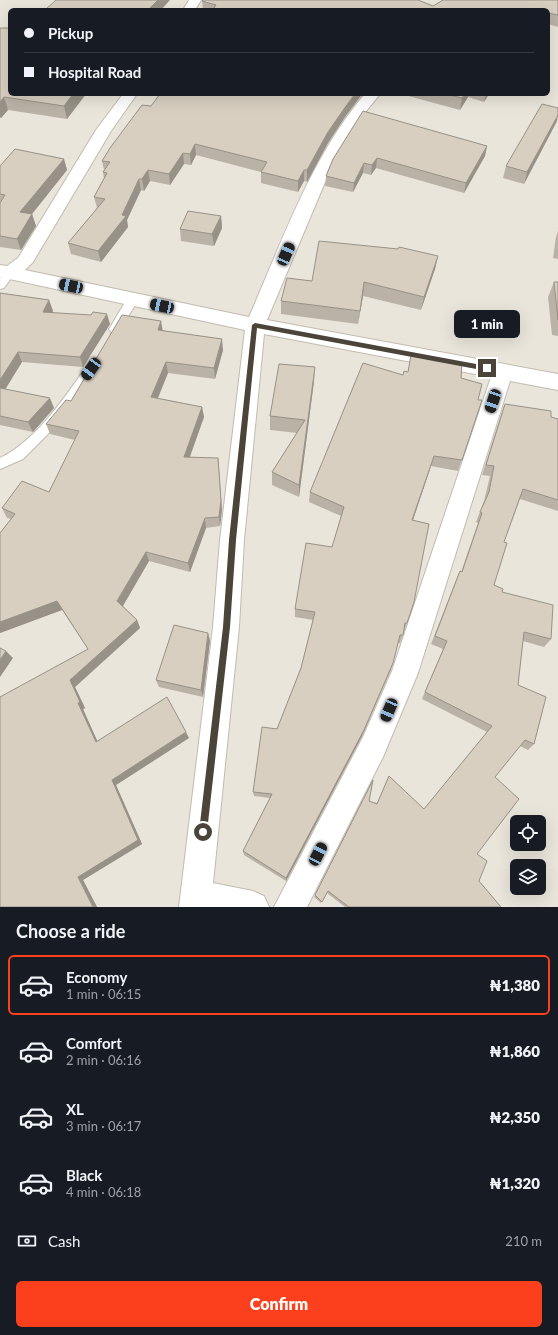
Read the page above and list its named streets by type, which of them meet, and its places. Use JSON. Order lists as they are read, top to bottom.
{
  "page": {
    "banner": ["Pickup", "Hospital Road"],
    "bubble": "1 min",
    "heading": "Choose a ride",
    "list": [
      {
        "name": "Economy",
        "note": "1 min · 06:15",
        "value": "₦1,380"
      },
      {
        "name": "Comfort",
        "note": "2 min · 06:16",
        "value": "₦1,860"
      },
      {
        "name": "XL",
        "note": "3 min · 06:17",
        "value": "₦2,350"
      },
      {
        "name": "Black",
        "note": "4 min · 06:18",
        "value": "₦1,320"
      }
    ],
    "pay": ["Cash", "210 m"],
    "buttons": "Confirm"
  }
}
